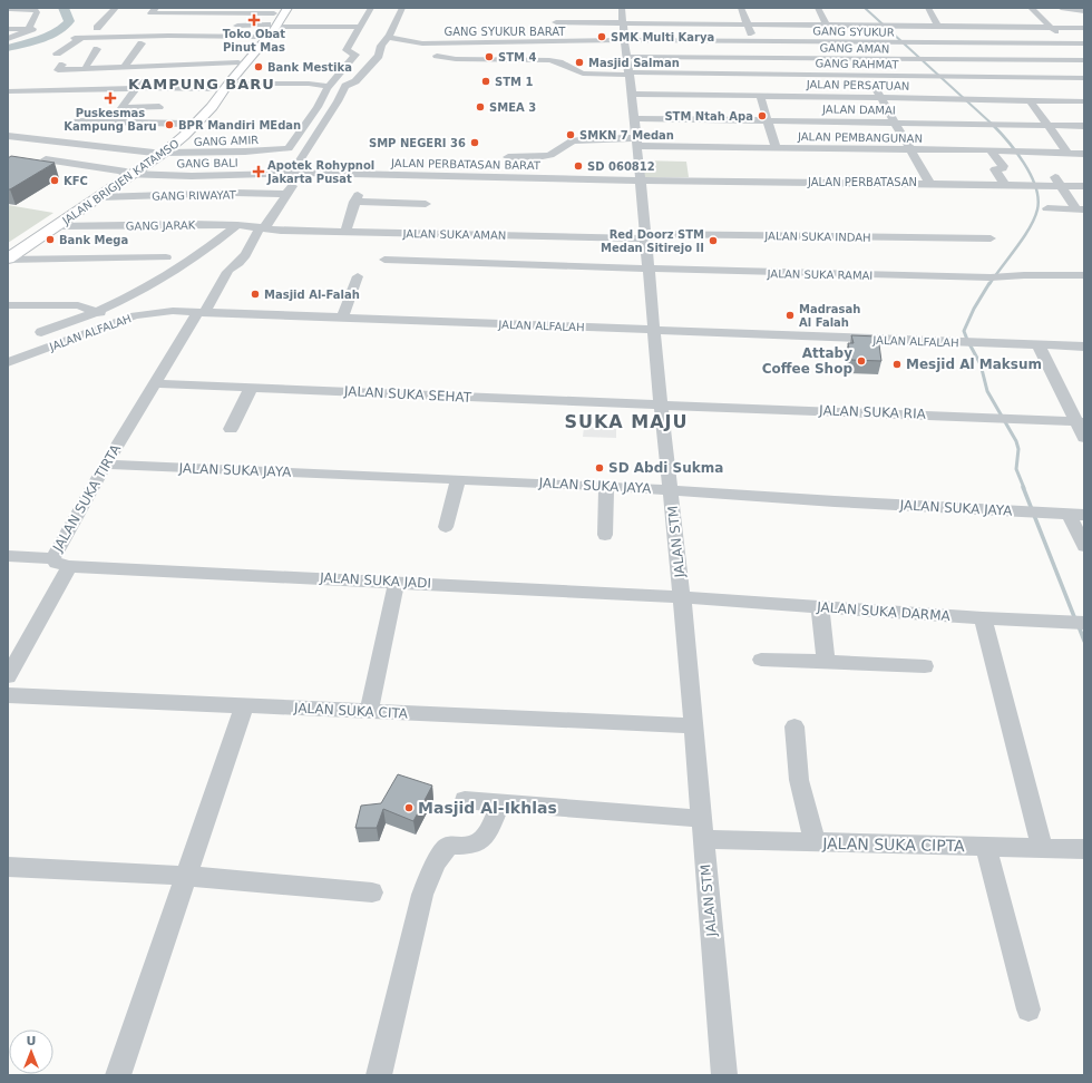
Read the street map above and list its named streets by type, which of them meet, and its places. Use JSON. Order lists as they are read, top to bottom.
{
  "streets": {
    "main road": ["JALAN BRIGJEN KATAMSO"],
    "street": [
      "GANG SYUKUR BARAT",
      "GANG SYUKUR",
      "GANG AMAN",
      "GANG RAHMAT",
      "JALAN PERSATUAN",
      "JALAN DAMAI",
      "JALAN PEMBANGUNAN",
      "GANG AMIR",
      "GANG BALI",
      "JALAN PERBATASAN BARAT",
      "JALAN PERBATASAN",
      "GANG RIWAYAT",
      "GANG JARAK",
      "JALAN SUKA AMAN",
      "JALAN SUKA INDAH",
      "JALAN SUKA RAMAI",
      "JALAN ALFALAH",
      "JALAN SUKA SEHAT",
      "JALAN SUKA RIA",
      "JALAN SUKA JAYA",
      "JALAN SUKA TIRTA",
      "JALAN STM",
      "JALAN SUKA JADI",
      "JALAN SUKA DARMA",
      "JALAN SUKA CITA",
      "JALAN SUKA CIPTA"
    ]
  },
  "crossings": [
    ["GANG SYUKUR BARAT", "GANG SYUKUR"],
    ["GANG SYUKUR BARAT", "GANG AMAN"],
    ["GANG SYUKUR BARAT", "GANG RAHMAT"],
    ["GANG SYUKUR BARAT", "JALAN STM"],
    ["GANG SYUKUR", "GANG AMAN"],
    ["GANG SYUKUR", "GANG RAHMAT"],
    ["GANG SYUKUR", "JALAN STM"],
    ["GANG AMAN", "GANG RAHMAT"],
    ["GANG AMAN", "JALAN STM"],
    ["GANG RAHMAT", "JALAN STM"],
    ["JALAN PERSATUAN", "JALAN STM"],
    ["JALAN DAMAI", "JALAN STM"],
    ["JALAN PEMBANGUNAN", "JALAN STM"],
    ["GANG AMIR", "JALAN BRIGJEN KATAMSO"],
    ["GANG BALI", "JALAN PERBATASAN BARAT"],
    ["GANG BALI", "JALAN BRIGJEN KATAMSO"],
    ["GANG BALI", "JALAN SUKA TIRTA"],
    ["JALAN PERBATASAN BARAT", "JALAN PERBATASAN"],
    ["JALAN PERBATASAN BARAT", "JALAN SUKA TIRTA"],
    ["JALAN PERBATASAN BARAT", "JALAN STM"],
    ["JALAN BRIGJEN KATAMSO", "GANG RIWAYAT"],
    ["JALAN BRIGJEN KATAMSO", "GANG JARAK"],
    ["JALAN PERBATASAN", "JALAN STM"],
    ["GANG RIWAYAT", "JALAN SUKA TIRTA"],
    ["GANG JARAK", "JALAN SUKA AMAN"],
    ["GANG JARAK", "JALAN SUKA TIRTA"],
    ["JALAN SUKA AMAN", "JALAN SUKA INDAH"],
    ["JALAN SUKA AMAN", "JALAN SUKA TIRTA"],
    ["JALAN SUKA AMAN", "JALAN STM"],
    ["JALAN SUKA INDAH", "JALAN STM"],
    ["JALAN SUKA RAMAI", "JALAN STM"],
    ["JALAN ALFALAH", "JALAN SUKA TIRTA"],
    ["JALAN ALFALAH", "JALAN STM"],
    ["JALAN SUKA SEHAT", "JALAN SUKA RIA"],
    ["JALAN SUKA SEHAT", "JALAN SUKA TIRTA"],
    ["JALAN SUKA SEHAT", "JALAN STM"],
    ["JALAN SUKA RIA", "JALAN STM"],
    ["JALAN SUKA JAYA", "JALAN SUKA TIRTA"],
    ["JALAN SUKA JAYA", "JALAN STM"],
    ["JALAN SUKA TIRTA", "JALAN SUKA JADI"],
    ["JALAN STM", "JALAN SUKA JADI"],
    ["JALAN STM", "JALAN SUKA DARMA"],
    ["JALAN STM", "JALAN SUKA CITA"],
    ["JALAN STM", "JALAN SUKA CIPTA"],
    ["JALAN SUKA JADI", "JALAN SUKA DARMA"]
  ],
  "districts": ["KAMPUNG BARU", "SUKA MAJU"],
  "places": {
    "health": ["Toko Obat Pinut Mas", "Puskesmas Kampung Baru", "Apotek Rohypnol Jakarta Pusat"],
    "other": [
      "SMK Multi Karya",
      "STM 4",
      "Masjid Salman",
      "Bank Mestika",
      "STM 1",
      "SMEA 3",
      "STM Ntah Apa",
      "BPR Mandiri MEdan",
      "SMKN 7 Medan",
      "SMP NEGERI 36",
      "SD 060812",
      "KFC",
      "Bank Mega",
      "Red Doorz STM Medan Sitirejo II",
      "Masjid Al-Falah",
      "Madrasah Al Falah",
      "Attaby Coffee Shop",
      "Mesjid Al Maksum",
      "SD Abdi Sukma",
      "Masjid Al-Ikhlas"
    ]
  },
  "north": "top"
}
